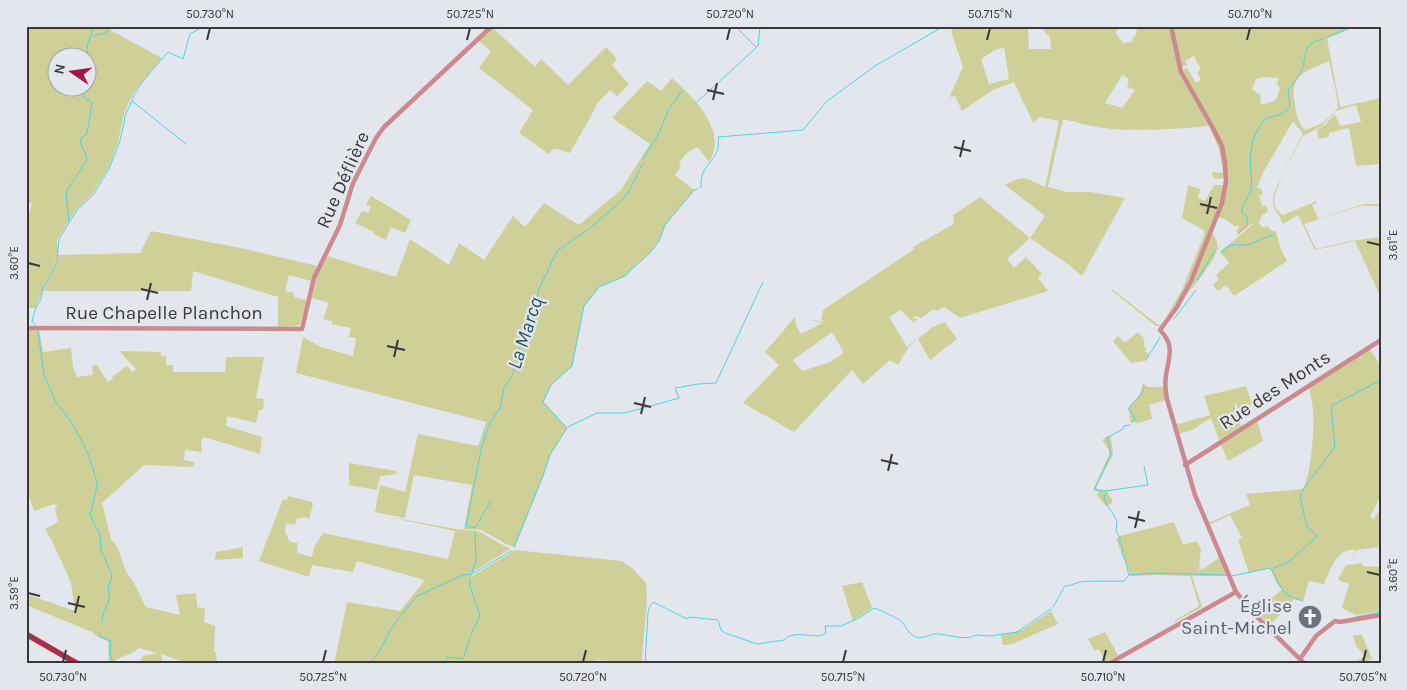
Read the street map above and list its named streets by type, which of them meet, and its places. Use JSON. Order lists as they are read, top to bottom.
{
  "streets": {
    "street": ["Rue Déflière", "Rue Chapelle Planchon", "Rue des Monts"]
  },
  "crossings": [
    ["Rue Déflière", "Rue Chapelle Planchon"]
  ],
  "water": ["La Marcq"],
  "places": {
    "church": ["Église Saint-Michel"]
  },
  "north": "left",
  "coordinates": [
    "50.730°N",
    "50.725°N",
    "50.720°N",
    "50.715°N",
    "50.710°N",
    "3.61°E",
    "3.60°E",
    "3.59°E",
    "50.705°N"
  ]
}
